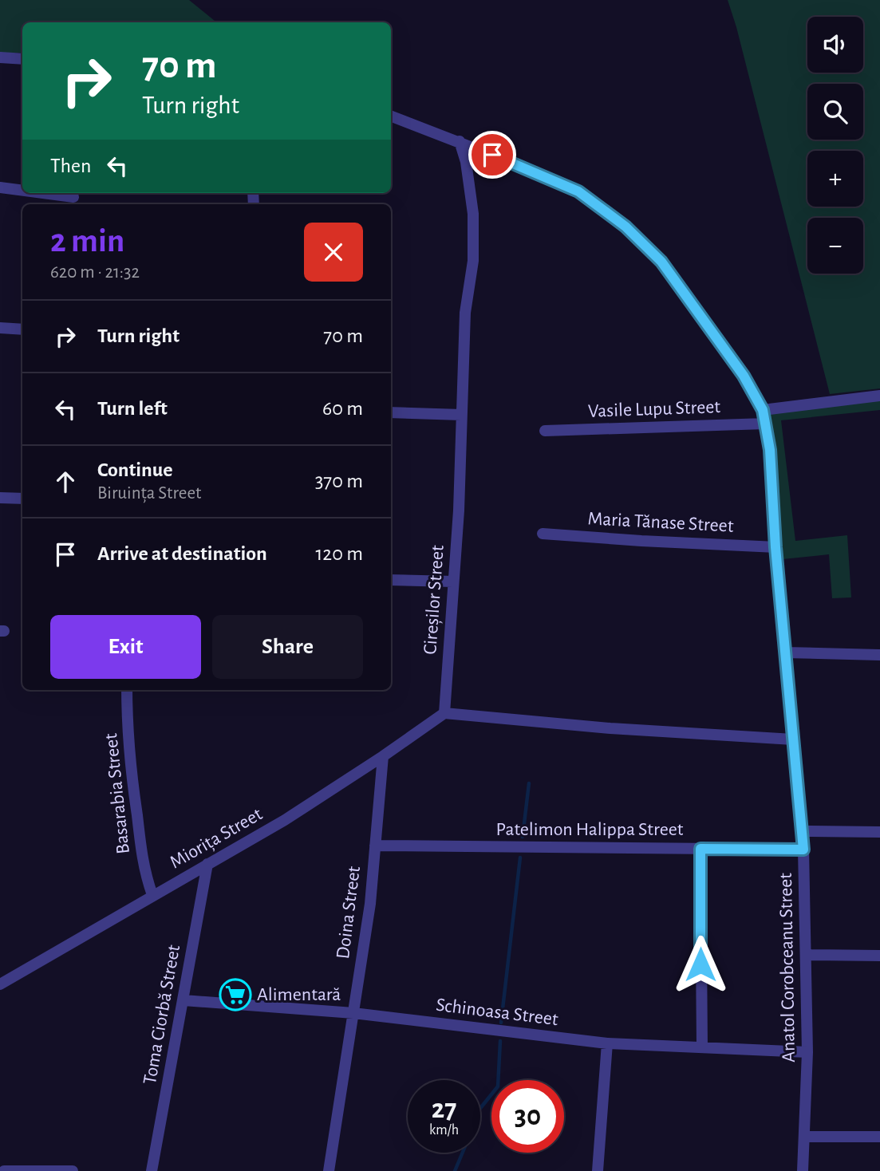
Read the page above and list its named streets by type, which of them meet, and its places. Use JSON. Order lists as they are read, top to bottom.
{
  "streets": {
    "street": [
      "Vasile Lupu Street",
      "Maria Tănase Street",
      "Cireșilor Street",
      "Basarabia Street",
      "Patelimon Halippa Street",
      "Miorița Street",
      "Doina Street",
      "Anatol Corobceanu Street",
      "Schinoasa Street",
      "Toma Ciorbă Street"
    ]
  },
  "crossings": [
    ["Vasile Lupu Street", "Anatol Corobceanu Street"],
    ["Maria Tănase Street", "Anatol Corobceanu Street"],
    ["Cireșilor Street", "Miorița Street"],
    ["Cireșilor Street", "Anatol Corobceanu Street"],
    ["Basarabia Street", "Miorița Street"],
    ["Patelimon Halippa Street", "Doina Street"],
    ["Patelimon Halippa Street", "Anatol Corobceanu Street"],
    ["Miorița Street", "Doina Street"],
    ["Miorița Street", "Toma Ciorbă Street"],
    ["Doina Street", "Schinoasa Street"],
    ["Anatol Corobceanu Street", "Schinoasa Street"],
    ["Schinoasa Street", "Toma Ciorbă Street"]
  ],
  "places": {
    "supermarket": ["Alimentară"]
  },
  "page": {
    "map_buttons": ["+", "−"],
    "turn": ["70 m", "Turn right"],
    "then": "Then",
    "heading": ["2 min", "620 m · 21:32"],
    "list": [
      {
        "name": "Turn right",
        "value": "70 m"
      },
      {
        "name": "Turn left",
        "value": "60 m"
      },
      {
        "name": "Continue",
        "note": "Biruința Street",
        "value": "370 m"
      },
      {
        "name": "Arrive at destination",
        "value": "120 m"
      }
    ],
    "buttons": ["Exit", "Share"],
    "speed": "27 km/h",
    "limit": "30"
  }
}
